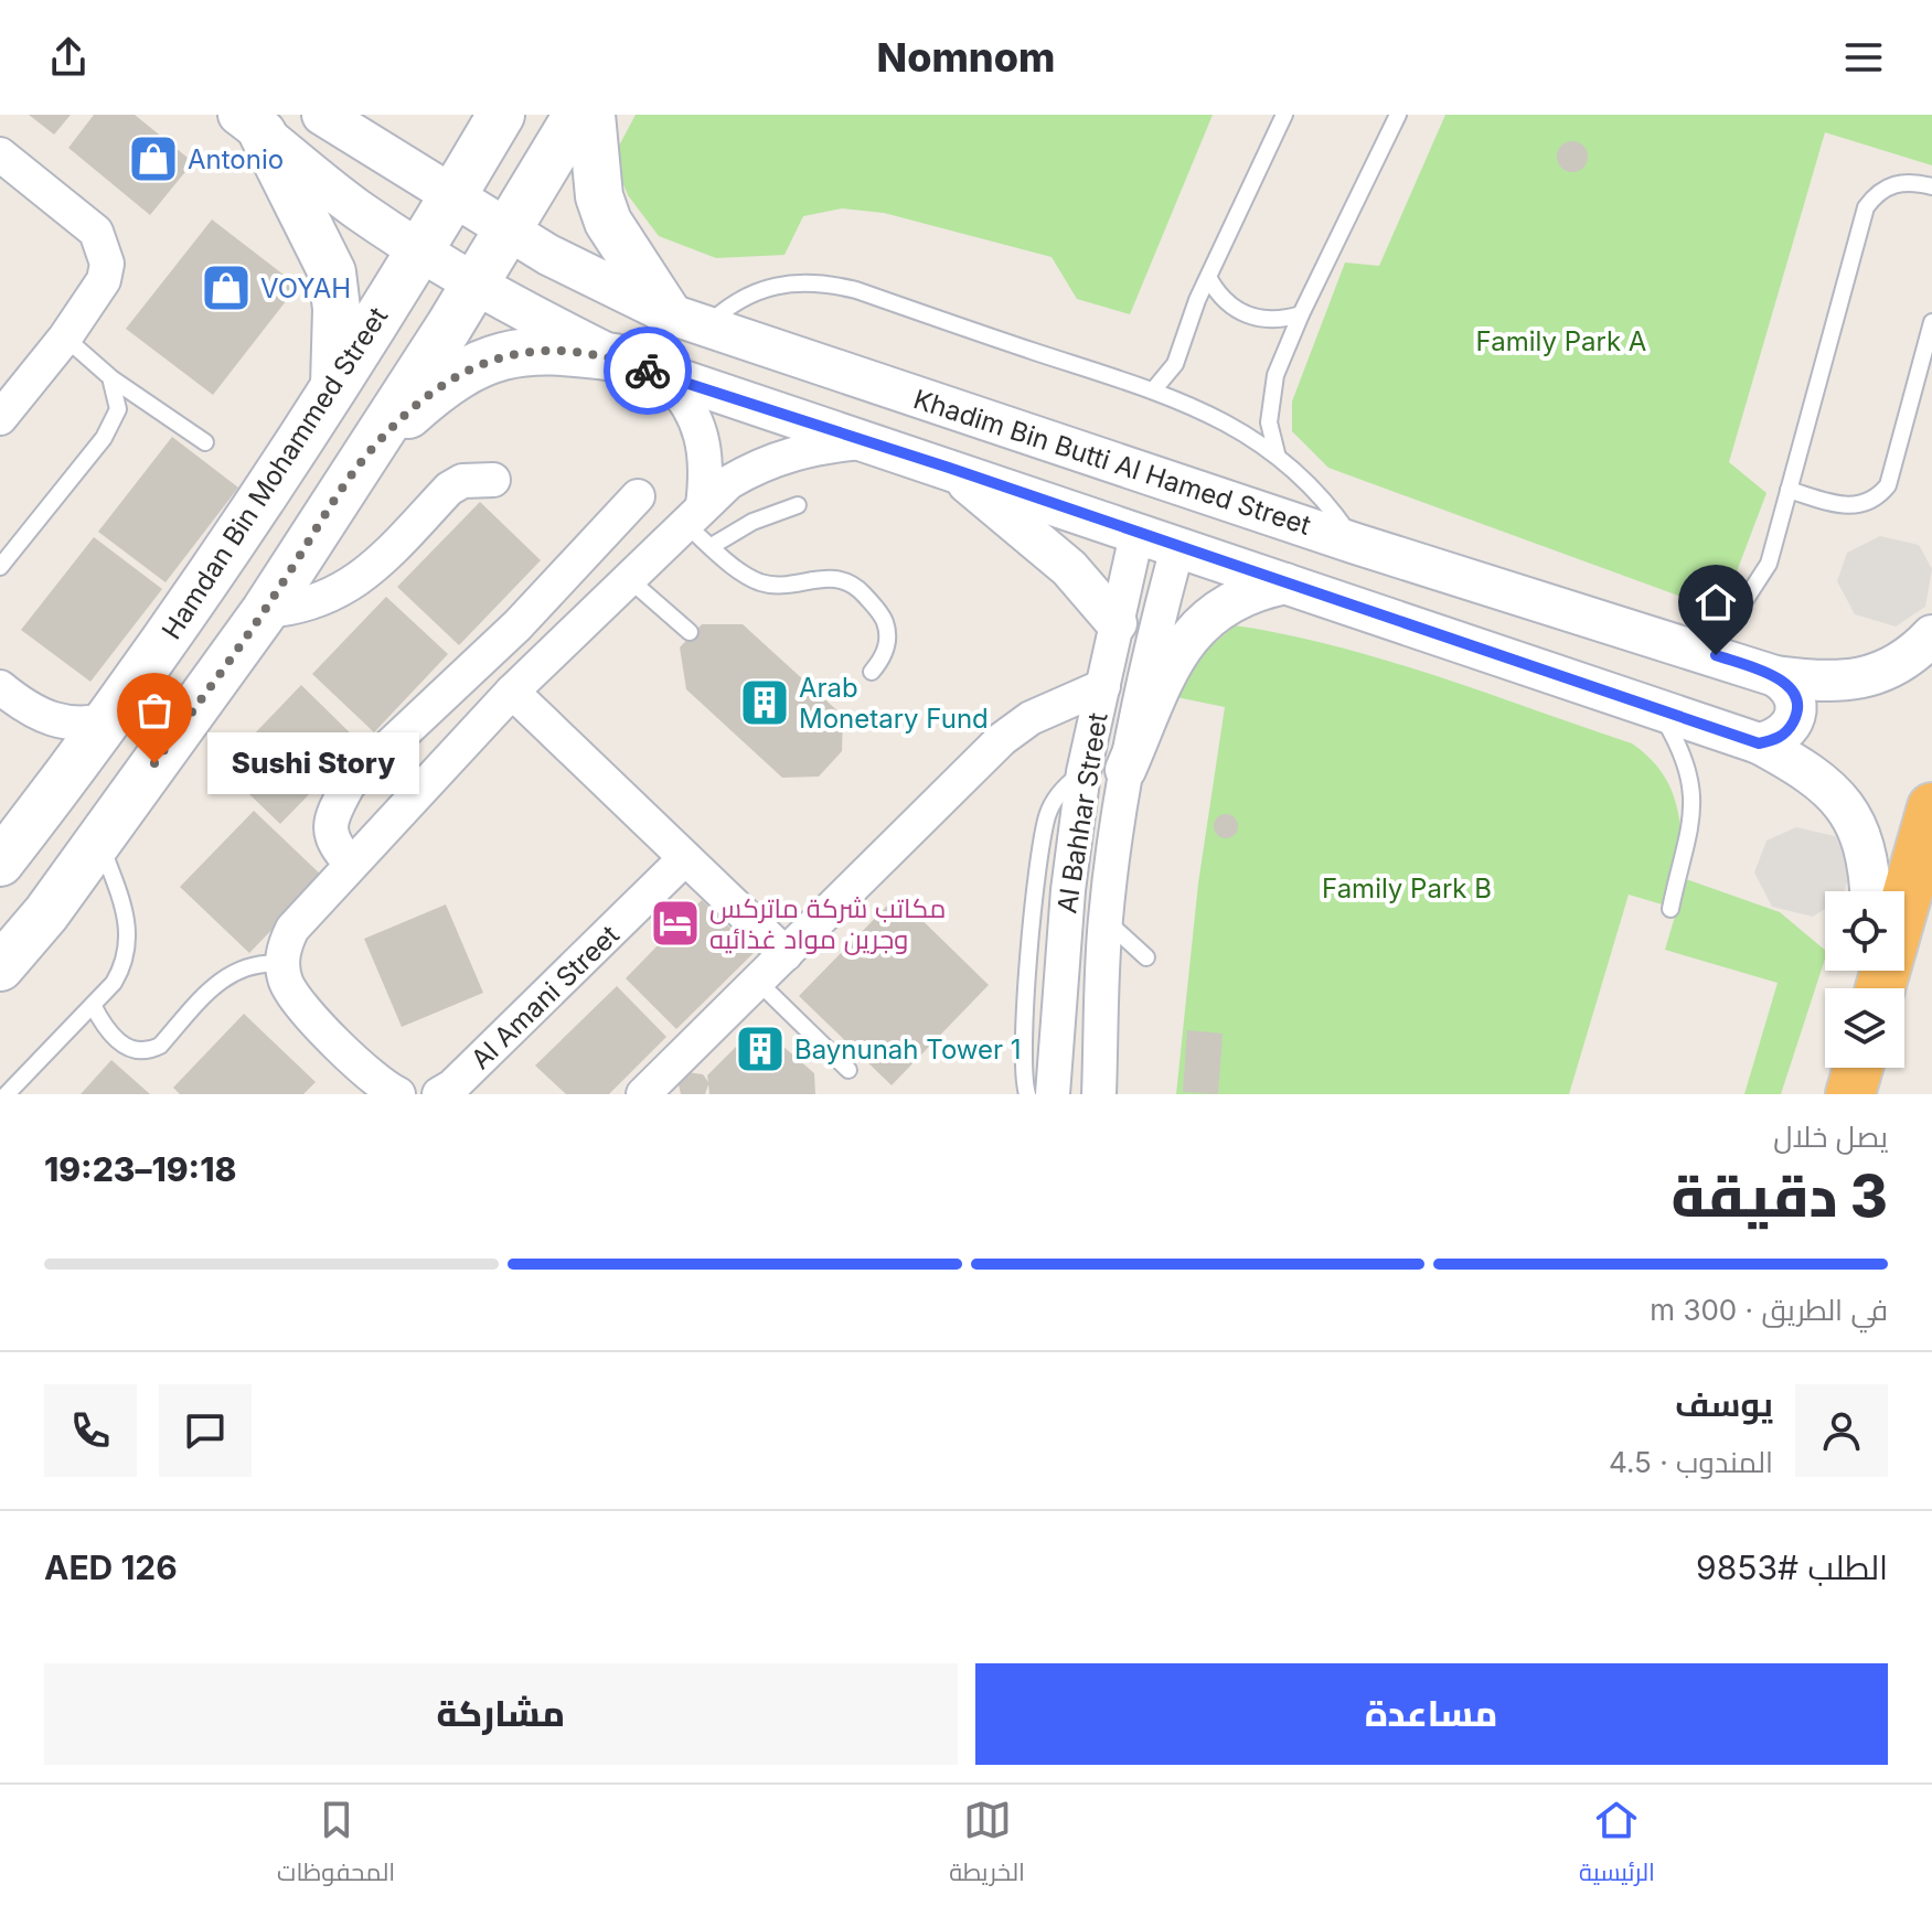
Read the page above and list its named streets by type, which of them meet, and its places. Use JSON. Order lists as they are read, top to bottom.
{
  "streets": {
    "main road": ["Hamdan Bin Mohammed Street"],
    "street": ["Khadim Bin Butti Al Hamed Street", "Al Bahhar Street", "Al Amani Street"]
  },
  "crossings": [
    ["Khadim Bin Butti Al Hamed Street", "Hamdan Bin Mohammed Street"]
  ],
  "parks": ["Family Park A", "Family Park B"],
  "places": {
    "shop": ["Antonio", "VOYAH"],
    "building": ["Arab Monetary Fund", "Baynunah Tower 1"],
    "other": ["Sushi Story"],
    "hotel": ["مكاتب شركة ماتركس وجرين مواد غذائيه"]
  },
  "page": {
    "header": "Nomnom",
    "bubble": "Sushi Story",
    "heading": ["3 دقيقة", "يصل خلال", "19:18–19:23"],
    "panel": [
      "يوسف",
      "المندوب · 4.5",
      "الطلب #9853",
      "AED 126"
    ],
    "bar": "في الطريق · 300 m",
    "buttons": ["مساعدة", "مشاركة"],
    "tabs": ["الرئيسية", "الخريطة", "المحفوظات"]
  }
}
